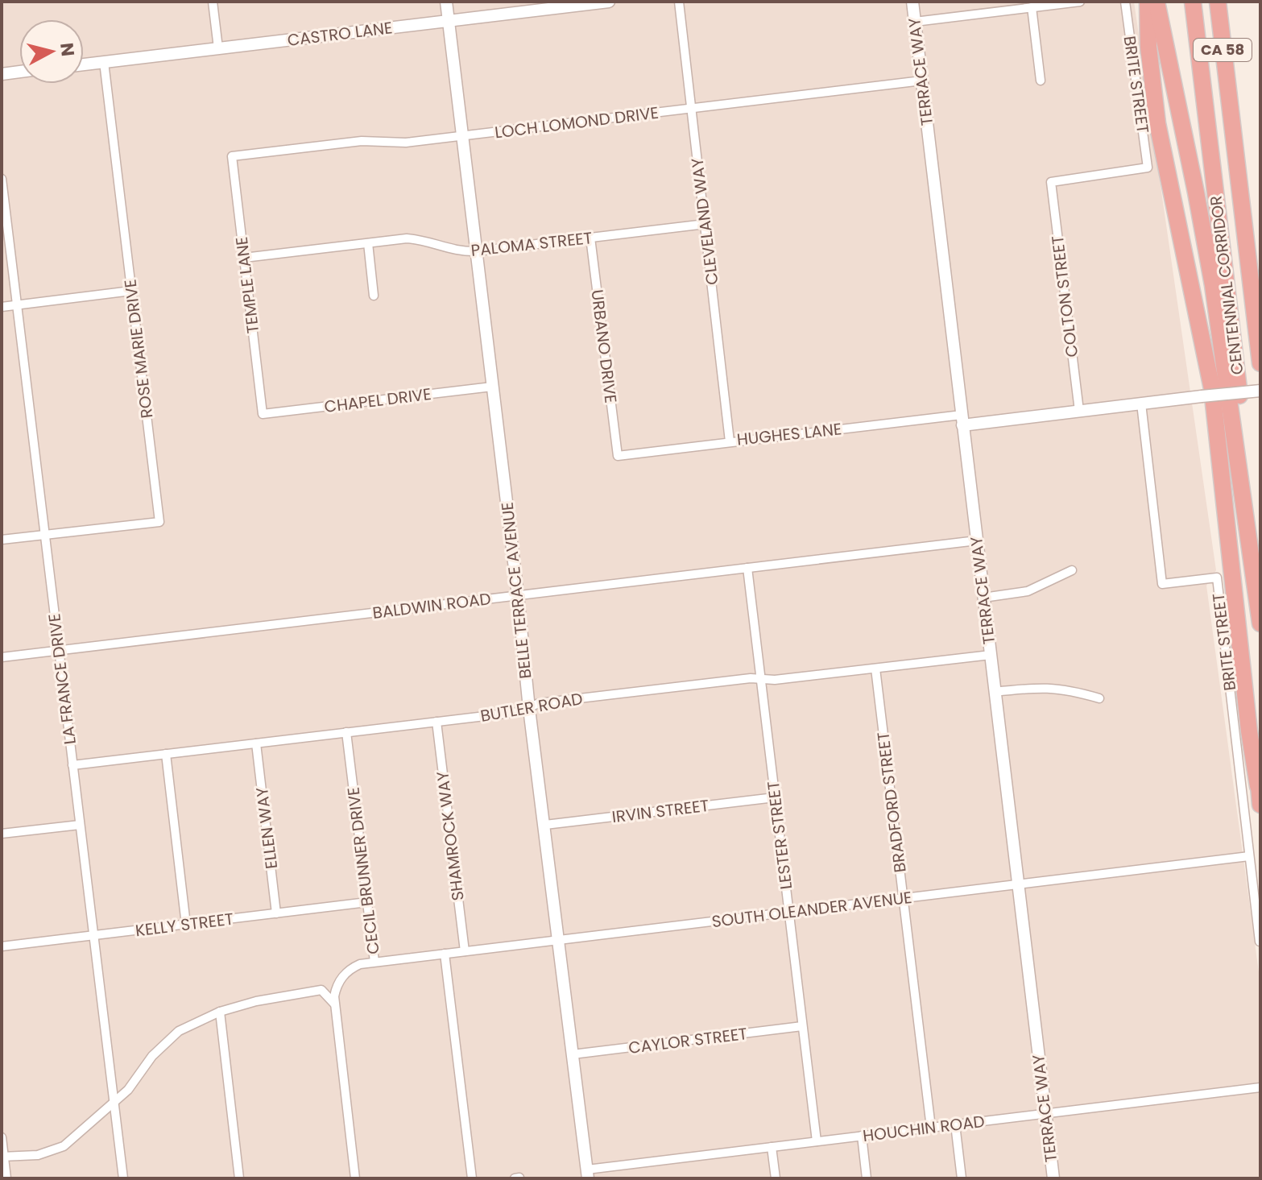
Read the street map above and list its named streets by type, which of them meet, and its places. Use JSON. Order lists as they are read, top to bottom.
{
  "streets": {
    "highway": ["CA 58", "CENTENNIAL CORRIDOR"],
    "street": [
      "CASTRO LANE",
      "TERRACE WAY",
      "BRITE STREET",
      "LOCH LOMOND DRIVE",
      "CLEVELAND WAY",
      "PALOMA STREET",
      "TEMPLE LANE",
      "COLTON STREET",
      "URBANO DRIVE",
      "ROSE MARIE DRIVE",
      "CHAPEL DRIVE",
      "HUGHES LANE",
      "BELLE TERRACE AVENUE",
      "BALDWIN ROAD",
      "LA FRANCE DRIVE",
      "BUTLER ROAD",
      "BRADFORD STREET",
      "IRVIN STREET",
      "ELLEN WAY",
      "LESTER STREET",
      "SHAMROCK WAY",
      "CECIL BRUNNER DRIVE",
      "SOUTH OLEANDER AVENUE",
      "KELLY STREET",
      "CAYLOR STREET",
      "HOUCHIN ROAD"
    ]
  },
  "crossings": [
    ["CASTRO LANE", "ROSE MARIE DRIVE"],
    ["CASTRO LANE", "BELLE TERRACE AVENUE"],
    ["TERRACE WAY", "LOCH LOMOND DRIVE"],
    ["TERRACE WAY", "HUGHES LANE"],
    ["TERRACE WAY", "BALDWIN ROAD"],
    ["TERRACE WAY", "BUTLER ROAD"],
    ["TERRACE WAY", "SOUTH OLEANDER AVENUE"],
    ["TERRACE WAY", "HOUCHIN ROAD"],
    ["BRITE STREET", "COLTON STREET"],
    ["BRITE STREET", "HUGHES LANE"],
    ["BRITE STREET", "SOUTH OLEANDER AVENUE"],
    ["LOCH LOMOND DRIVE", "CLEVELAND WAY"],
    ["LOCH LOMOND DRIVE", "TEMPLE LANE"],
    ["LOCH LOMOND DRIVE", "BELLE TERRACE AVENUE"],
    ["CLEVELAND WAY", "PALOMA STREET"],
    ["CLEVELAND WAY", "HUGHES LANE"],
    ["PALOMA STREET", "TEMPLE LANE"],
    ["PALOMA STREET", "URBANO DRIVE"],
    ["PALOMA STREET", "BELLE TERRACE AVENUE"],
    ["TEMPLE LANE", "CHAPEL DRIVE"],
    ["COLTON STREET", "HUGHES LANE"],
    ["URBANO DRIVE", "HUGHES LANE"],
    ["ROSE MARIE DRIVE", "LA FRANCE DRIVE"],
    ["CHAPEL DRIVE", "BELLE TERRACE AVENUE"],
    ["BELLE TERRACE AVENUE", "BALDWIN ROAD"],
    ["BELLE TERRACE AVENUE", "BUTLER ROAD"],
    ["BELLE TERRACE AVENUE", "IRVIN STREET"],
    ["BELLE TERRACE AVENUE", "SOUTH OLEANDER AVENUE"],
    ["BELLE TERRACE AVENUE", "CAYLOR STREET"],
    ["BELLE TERRACE AVENUE", "HOUCHIN ROAD"],
    ["BALDWIN ROAD", "LA FRANCE DRIVE"],
    ["BALDWIN ROAD", "LESTER STREET"],
    ["LA FRANCE DRIVE", "BUTLER ROAD"],
    ["LA FRANCE DRIVE", "KELLY STREET"],
    ["BUTLER ROAD", "BRADFORD STREET"],
    ["BUTLER ROAD", "ELLEN WAY"],
    ["BUTLER ROAD", "LESTER STREET"],
    ["BUTLER ROAD", "SHAMROCK WAY"],
    ["BUTLER ROAD", "CECIL BRUNNER DRIVE"],
    ["BRADFORD STREET", "SOUTH OLEANDER AVENUE"],
    ["BRADFORD STREET", "HOUCHIN ROAD"],
    ["IRVIN STREET", "LESTER STREET"],
    ["ELLEN WAY", "KELLY STREET"],
    ["LESTER STREET", "SOUTH OLEANDER AVENUE"],
    ["LESTER STREET", "CAYLOR STREET"],
    ["LESTER STREET", "HOUCHIN ROAD"],
    ["SHAMROCK WAY", "SOUTH OLEANDER AVENUE"],
    ["CECIL BRUNNER DRIVE", "SOUTH OLEANDER AVENUE"],
    ["CECIL BRUNNER DRIVE", "KELLY STREET"]
  ],
  "north": "right"
}
